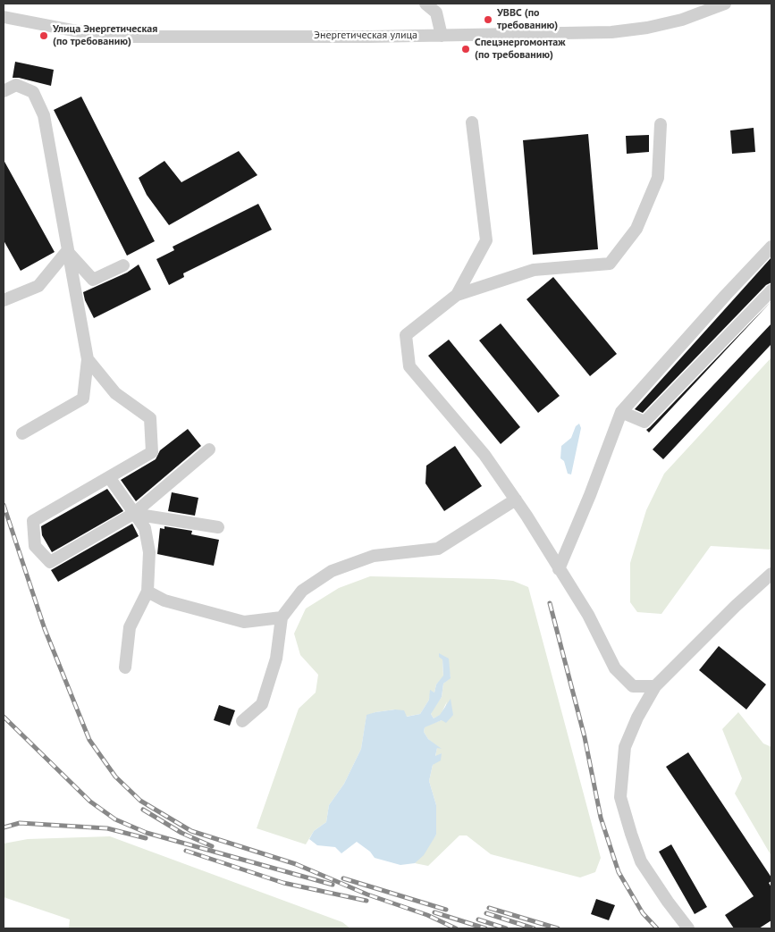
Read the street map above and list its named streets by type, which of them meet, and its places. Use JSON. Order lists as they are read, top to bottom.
{
  "streets": {
    "street": ["Энергетическая улица"]
  },
  "places": ["УВВС (по требованию)", "Улица Энергетическая (по требованию)", "Спецэнергомонтаж (по требованию)"]
}
